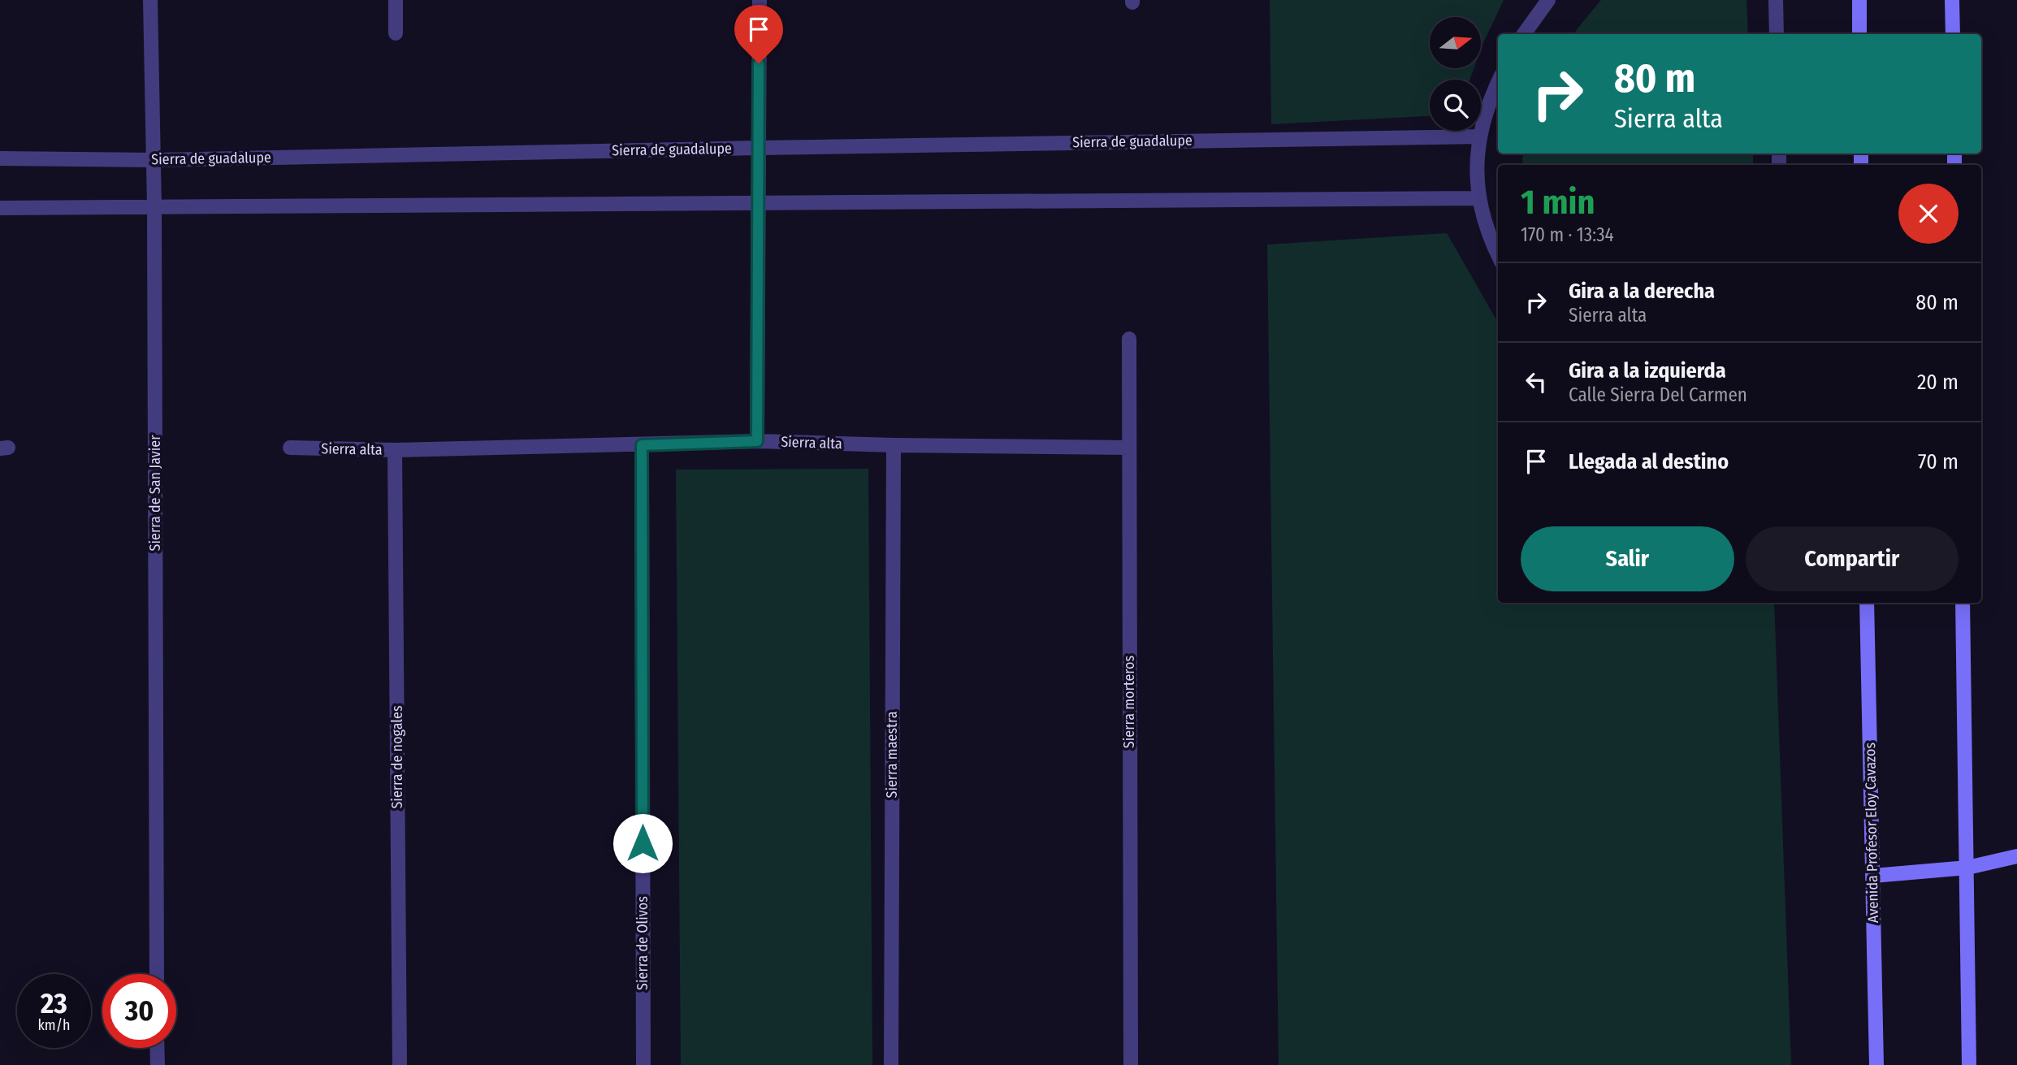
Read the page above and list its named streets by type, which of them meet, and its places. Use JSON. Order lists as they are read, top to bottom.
{
  "streets": {
    "main road": ["Avenida Profesor Eloy Cavazos"],
    "street": [
      "Sierra de guadalupe",
      "Sierra alta",
      "Sierra de San Javier",
      "Sierra morteros",
      "Sierra maestra",
      "Sierra de nogales",
      "Sierra de Olivos"
    ]
  },
  "crossings": [
    ["Sierra de guadalupe", "Sierra de San Javier"],
    ["Sierra alta", "Sierra morteros"],
    ["Sierra alta", "Sierra maestra"],
    ["Sierra alta", "Sierra de nogales"],
    ["Sierra alta", "Sierra de Olivos"]
  ],
  "north": "right",
  "page": {
    "turn": ["80 m", "Sierra alta"],
    "heading": ["1 min", "170 m · 13:34"],
    "list": [
      {
        "name": "Gira a la derecha",
        "note": "Sierra alta",
        "value": "80 m"
      },
      {
        "name": "Gira a la izquierda",
        "note": "Calle Sierra Del Carmen",
        "value": "20 m"
      },
      {
        "name": "Llegada al destino",
        "value": "70 m"
      }
    ],
    "buttons": ["Salir", "Compartir"],
    "speed": "23 km/h",
    "limit": "30"
  }
}
